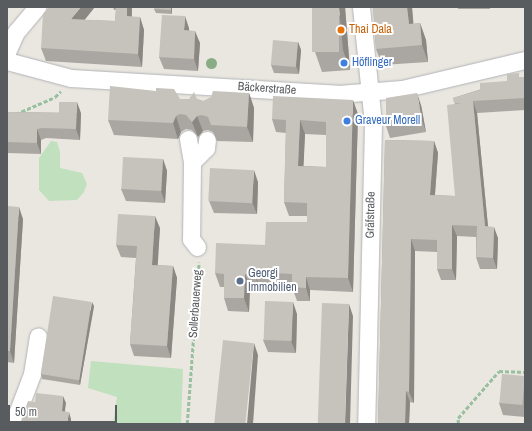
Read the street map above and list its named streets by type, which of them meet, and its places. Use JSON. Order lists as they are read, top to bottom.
{
  "streets": {
    "street": ["Bäckerstraße", "Gräfstraße"],
    "path": ["Sollerbauerweg"]
  },
  "crossings": [
    ["Bäckerstraße", "Gräfstraße"]
  ],
  "places": [
    "Thai Dala",
    "Höflinger",
    "Graveur Morell",
    "Georgi Immobilien"
  ],
  "scale_bar": "50 m"
}
